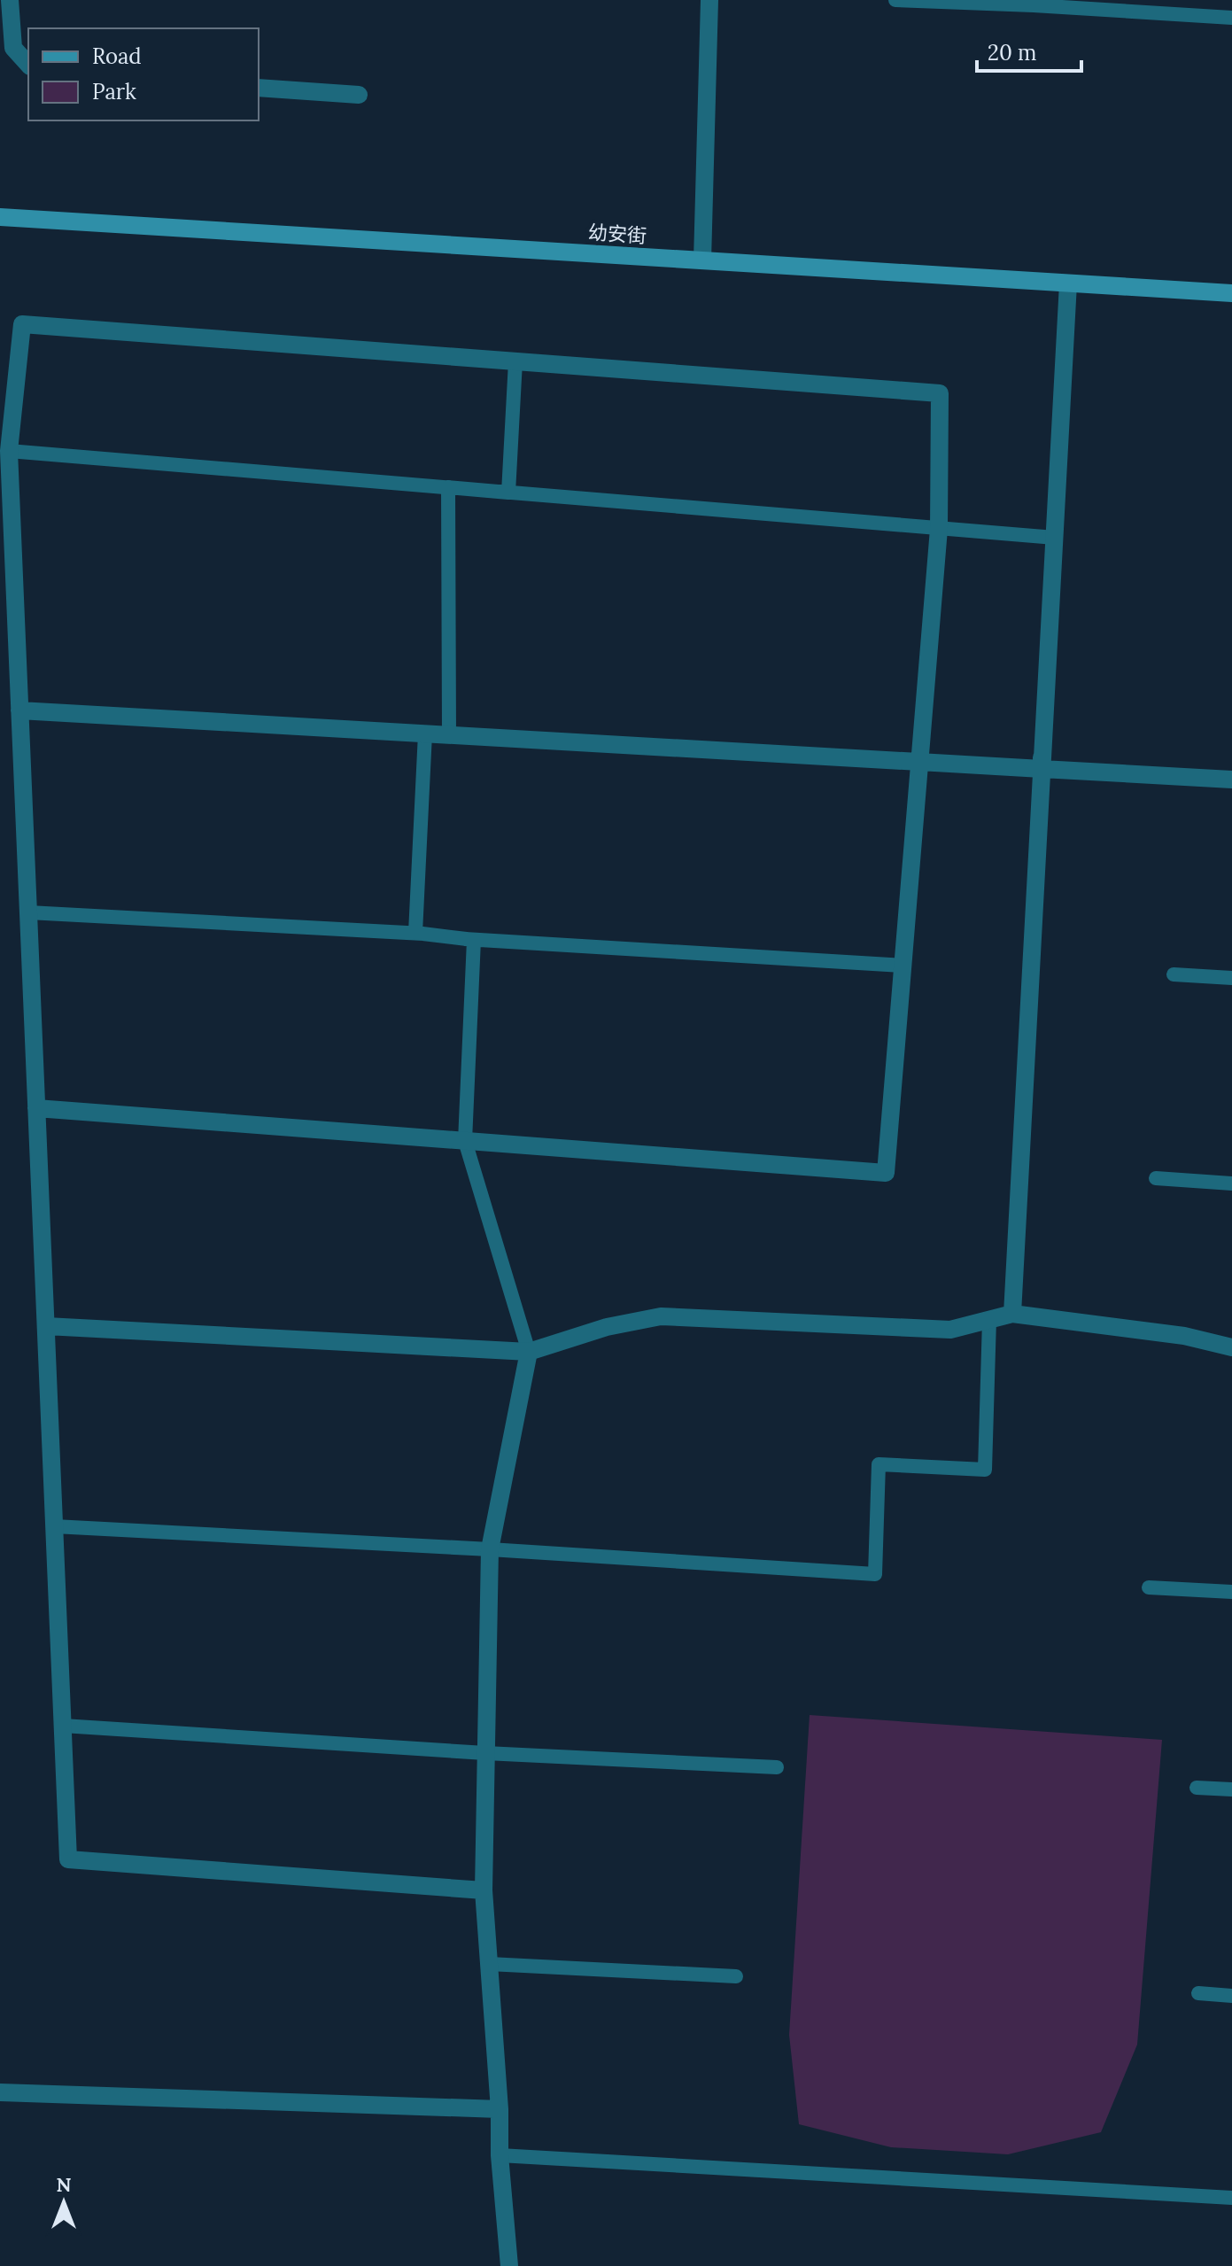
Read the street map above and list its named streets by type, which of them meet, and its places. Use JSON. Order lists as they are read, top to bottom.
{
  "streets": {
    "main road": ["幼安街"]
  },
  "legend": ["Road", "Park"],
  "scale_bar": "20 m",
  "north": "top"
}
